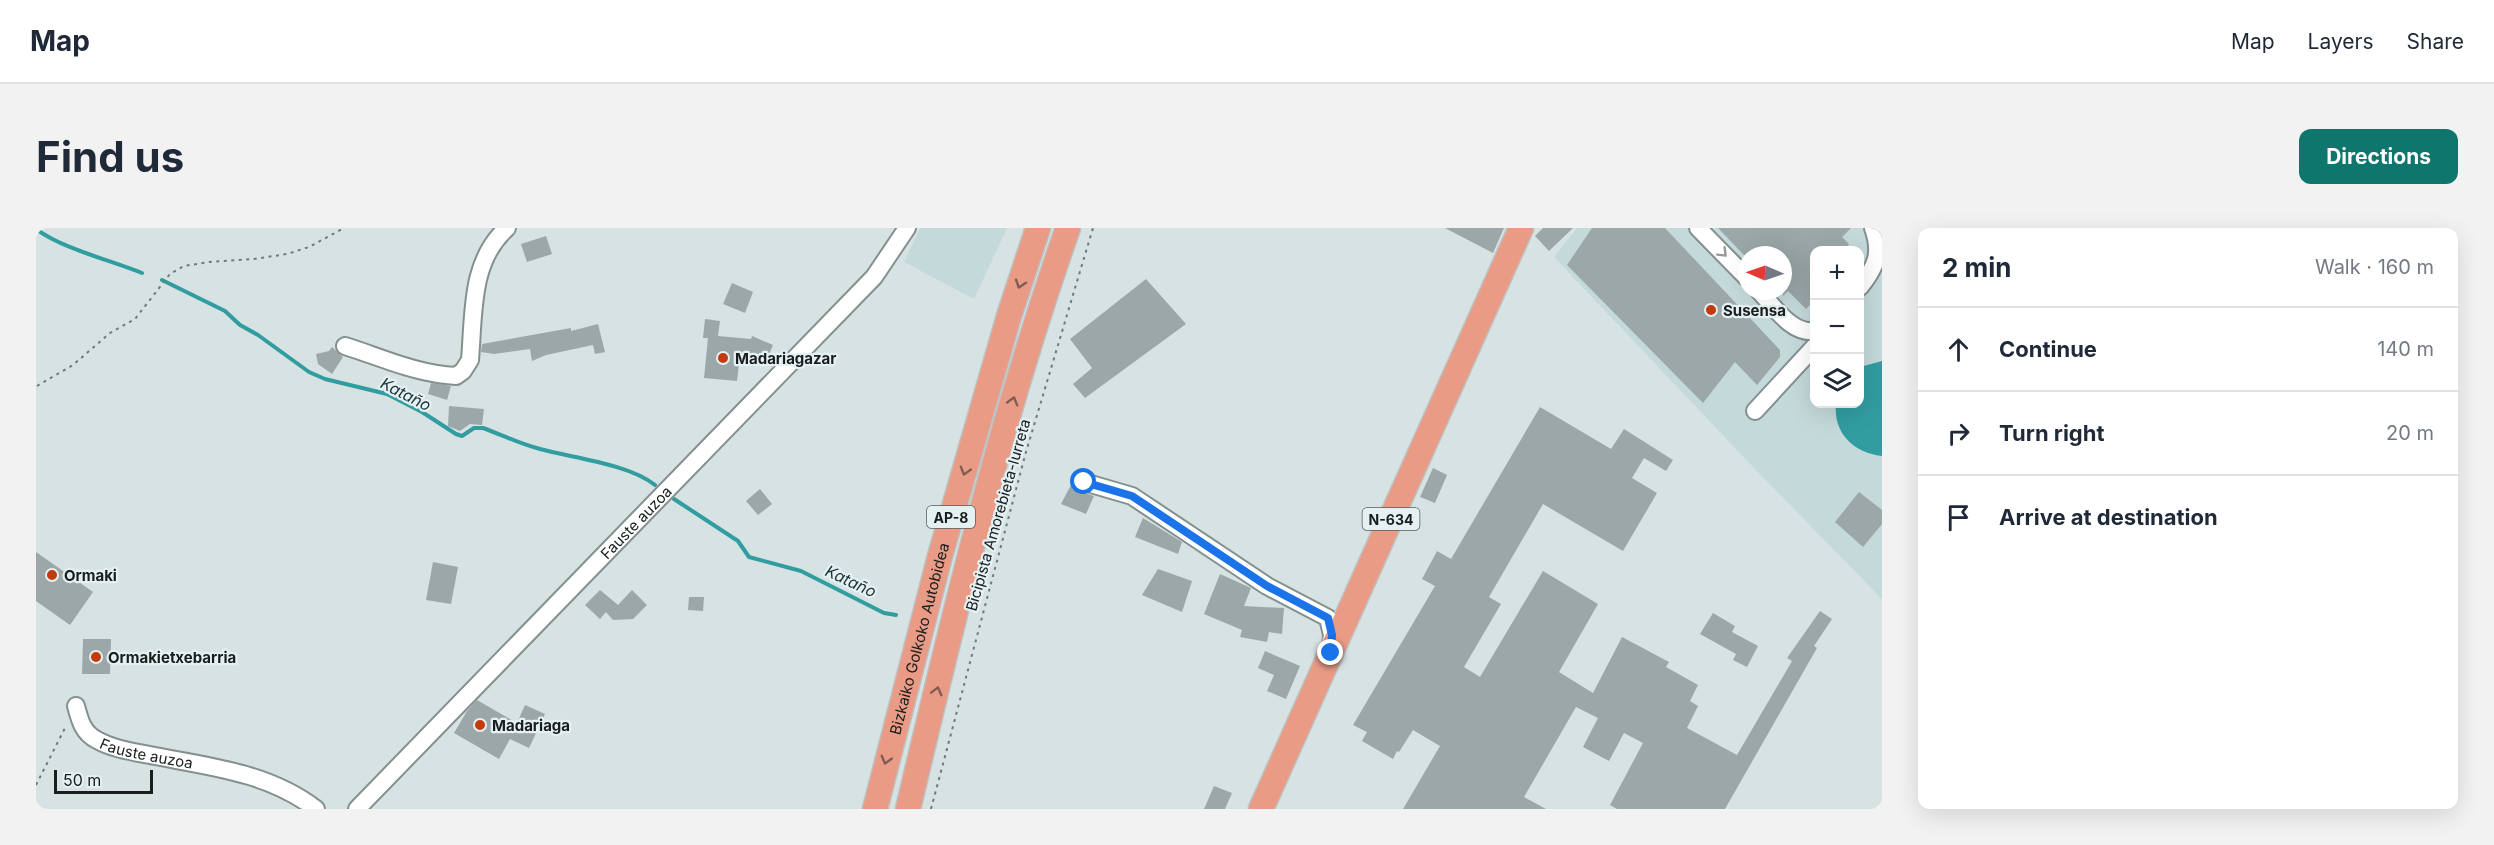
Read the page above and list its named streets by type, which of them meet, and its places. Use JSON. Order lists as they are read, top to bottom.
{
  "streets": {
    "highway": ["AP-8", "N-634", "Bizkaiko Golkoko Autobidea"],
    "street": ["Fauste auzoa"],
    "path": ["Bicipista Amorebieta-Iurreta"]
  },
  "water": ["Kataño"],
  "places": [
    "Susensa",
    "Madariagazar",
    "Ormaki",
    "Ormakietxebarria",
    "Madariaga"
  ],
  "scale_bar": "50 m",
  "north": "left",
  "page": {
    "header": "Map",
    "nav": ["Map", "Layers", "Share"],
    "buttons": "Directions",
    "title": "Find us",
    "heading": ["2 min", "Walk · 160 m"],
    "map_buttons": ["+", "−"],
    "list": [
      ["Continue", "140 m"],
      ["Turn right", "20 m"],
      "Arrive at destination"
    ],
    "scale": "50 m"
  }
}
